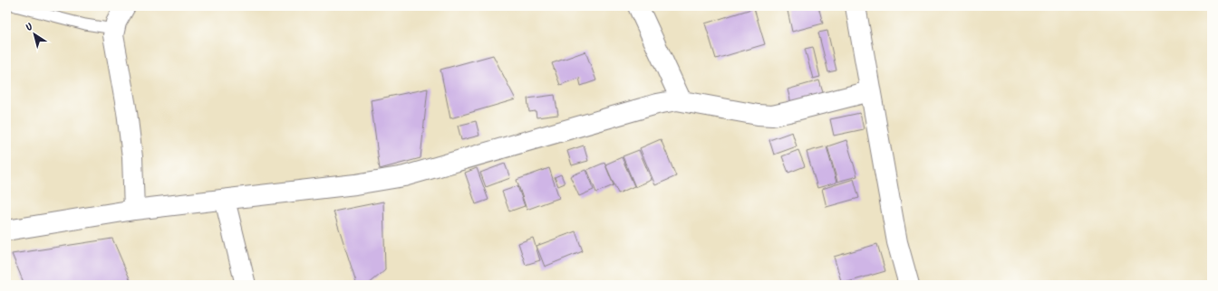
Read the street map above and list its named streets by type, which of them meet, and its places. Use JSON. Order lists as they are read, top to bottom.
{
  "north": "top left"
}
